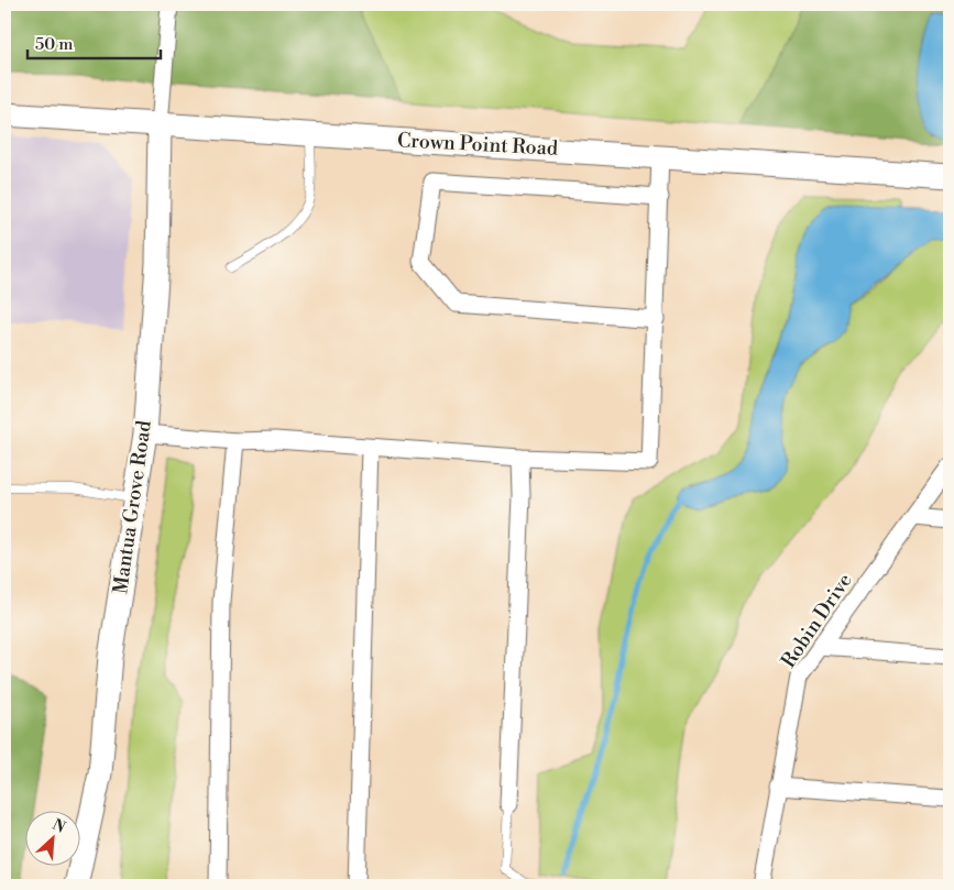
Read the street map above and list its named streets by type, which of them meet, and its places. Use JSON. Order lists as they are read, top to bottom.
{
  "streets": {
    "main road": ["Crown Point Road", "Mantua Grove Road"],
    "street": ["Robin Drive"]
  },
  "crossings": [
    ["Crown Point Road", "Mantua Grove Road"]
  ],
  "scale_bar": "50 m",
  "north": "top right"
}
